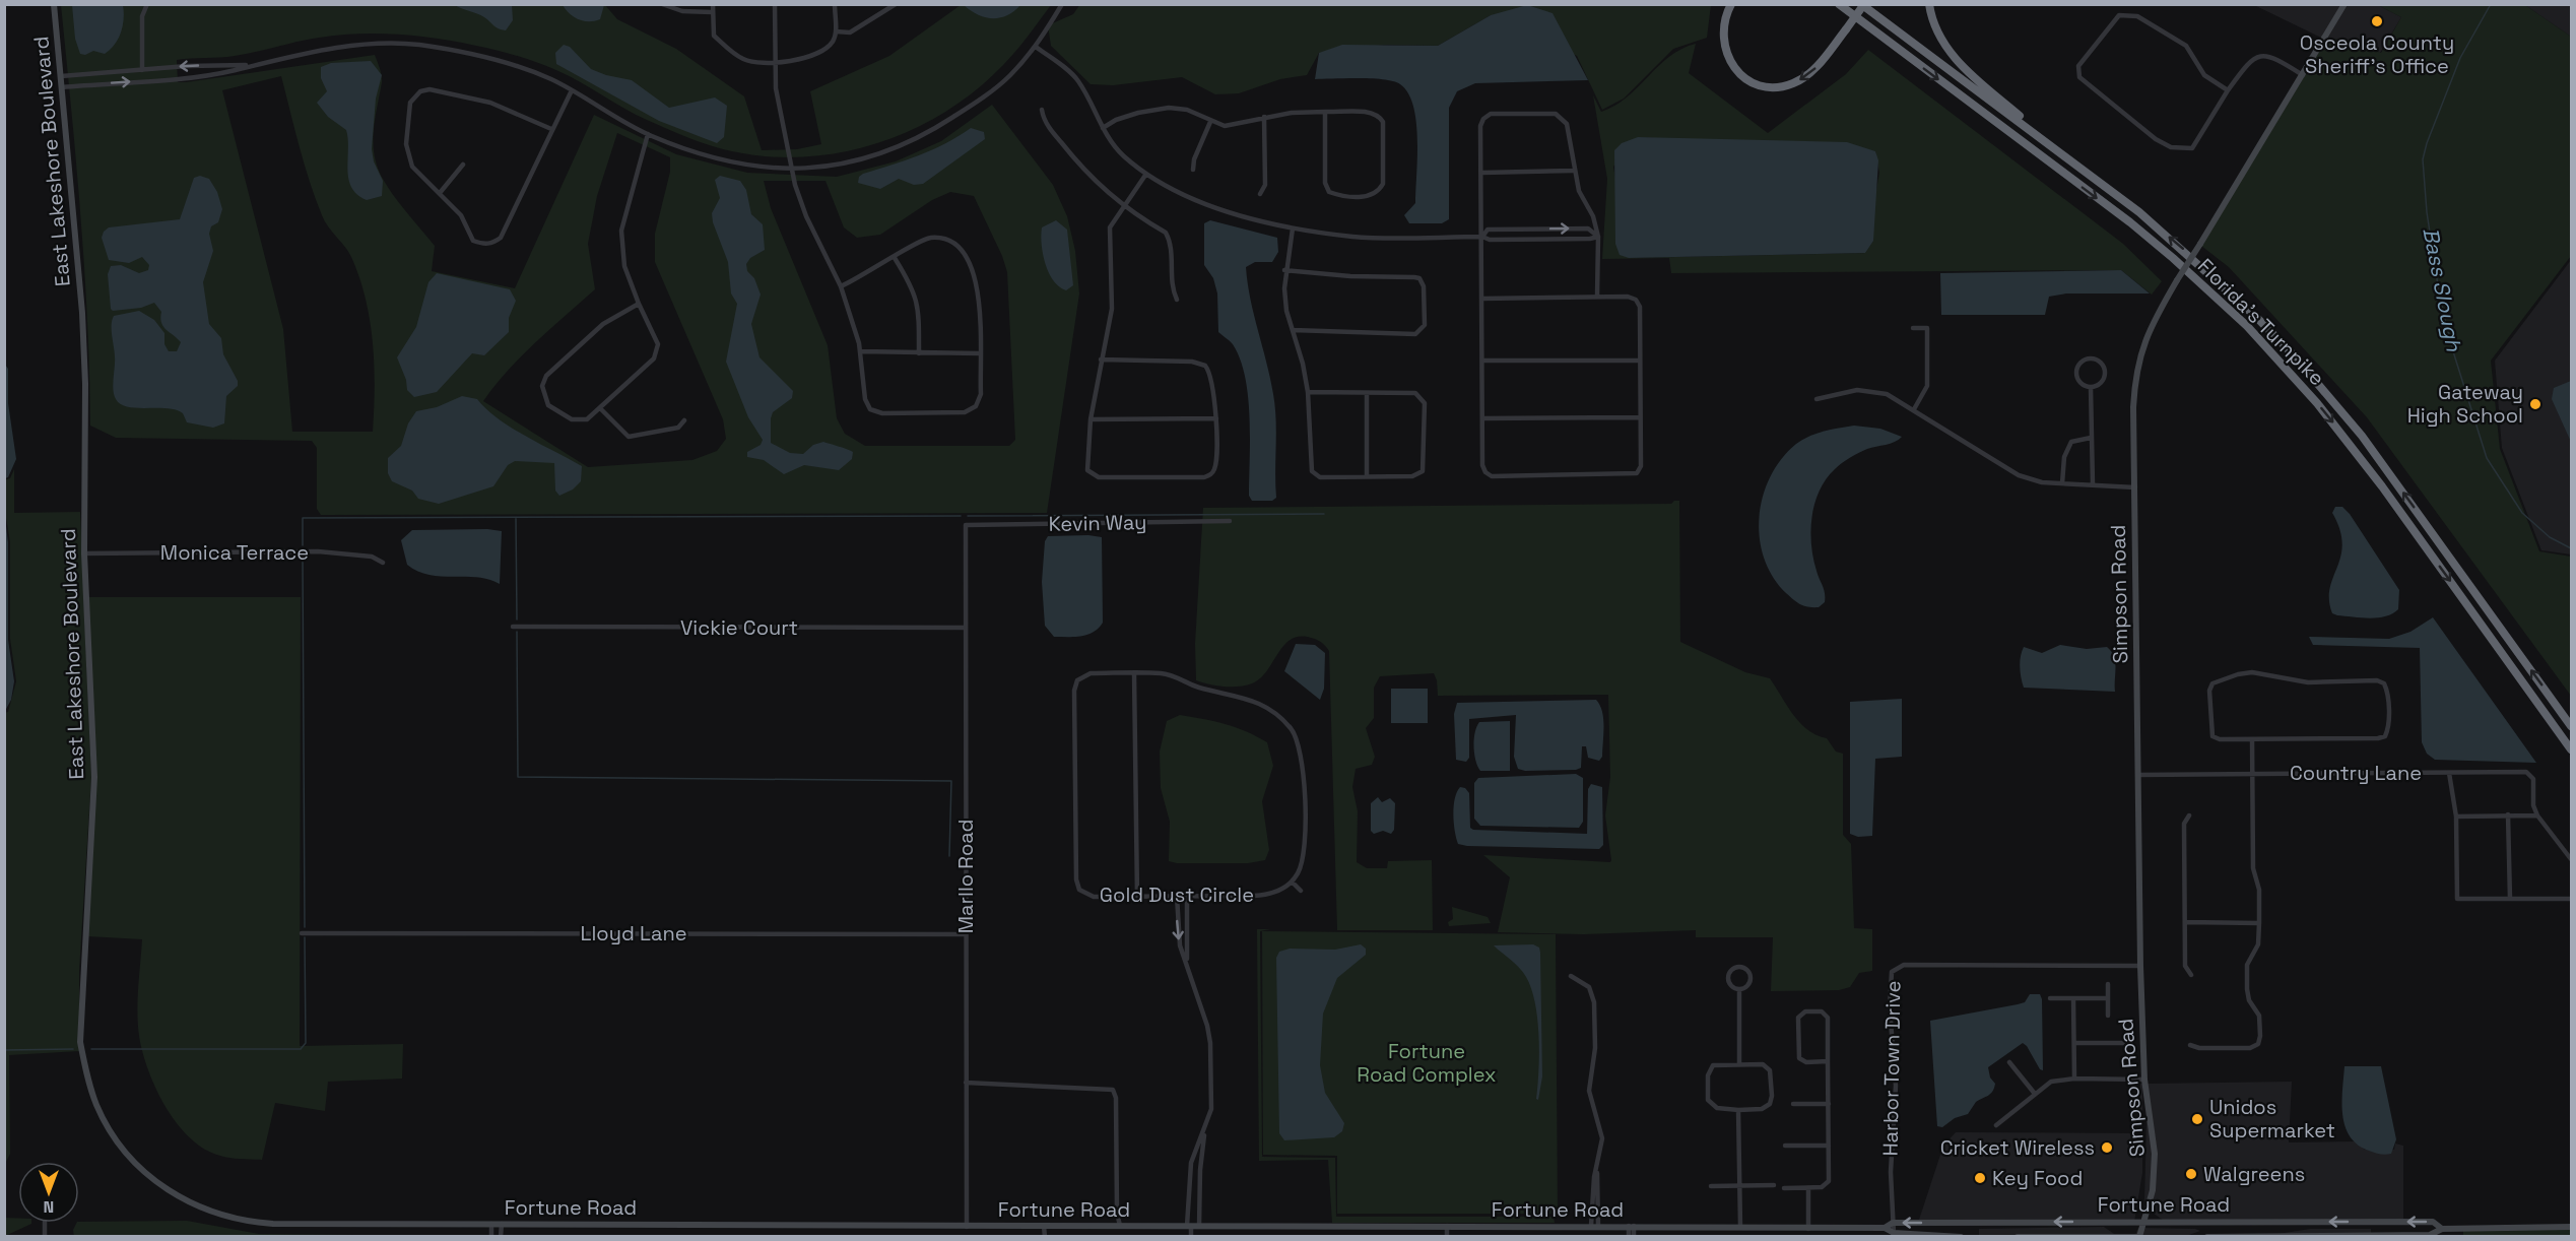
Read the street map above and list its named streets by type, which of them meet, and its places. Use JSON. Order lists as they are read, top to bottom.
{
  "streets": {
    "highway": ["Florida's Turnpike"],
    "street": [
      "East Lakeshore Boulevard",
      "Kevin Way",
      "Monica Terrace",
      "Simpson Road",
      "Vickie Court",
      "Country Lane",
      "Marllo Road",
      "Gold Dust Circle",
      "Lloyd Lane",
      "Harbor Town Drive",
      "Fortune Road"
    ]
  },
  "crossings": [
    ["East Lakeshore Boulevard", "Monica Terrace"],
    ["East Lakeshore Boulevard", "Fortune Road"],
    ["Kevin Way", "Marllo Road"],
    ["Simpson Road", "Country Lane"],
    ["Simpson Road", "Harbor Town Drive"],
    ["Simpson Road", "Fortune Road"],
    ["Vickie Court", "Marllo Road"],
    ["Marllo Road", "Lloyd Lane"],
    ["Marllo Road", "Fortune Road"],
    ["Harbor Town Drive", "Fortune Road"]
  ],
  "water": ["Bass Slough"],
  "parks": ["Fortune Road Complex"],
  "places": [
    "Osceola County Sheriff's Office",
    "Gateway High School",
    "Unidos Supermarket",
    "Cricket Wireless",
    "Walgreens",
    "Key Food"
  ],
  "north": "bottom"
}
